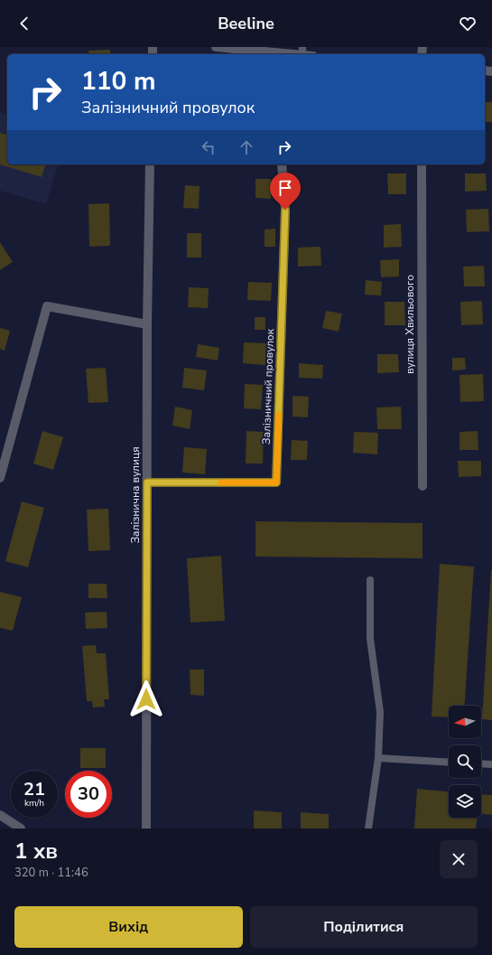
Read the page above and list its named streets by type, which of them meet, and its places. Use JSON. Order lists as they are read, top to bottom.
{
  "streets": {
    "street": ["вулиця Хвильового", "Залізничний провулок", "Залізнична вулиця"]
  },
  "crossings": [
    ["Залізничний провулок", "Залізнична вулиця"]
  ],
  "north": "left",
  "page": {
    "header": "Beeline",
    "turn": ["110 m", "Залізничний провулок"],
    "speed": "21 km/h",
    "limit": "30",
    "heading": ["1 хв", "320 m · 11:46"],
    "buttons": ["Вихід", "Поділитися"]
  }
}
